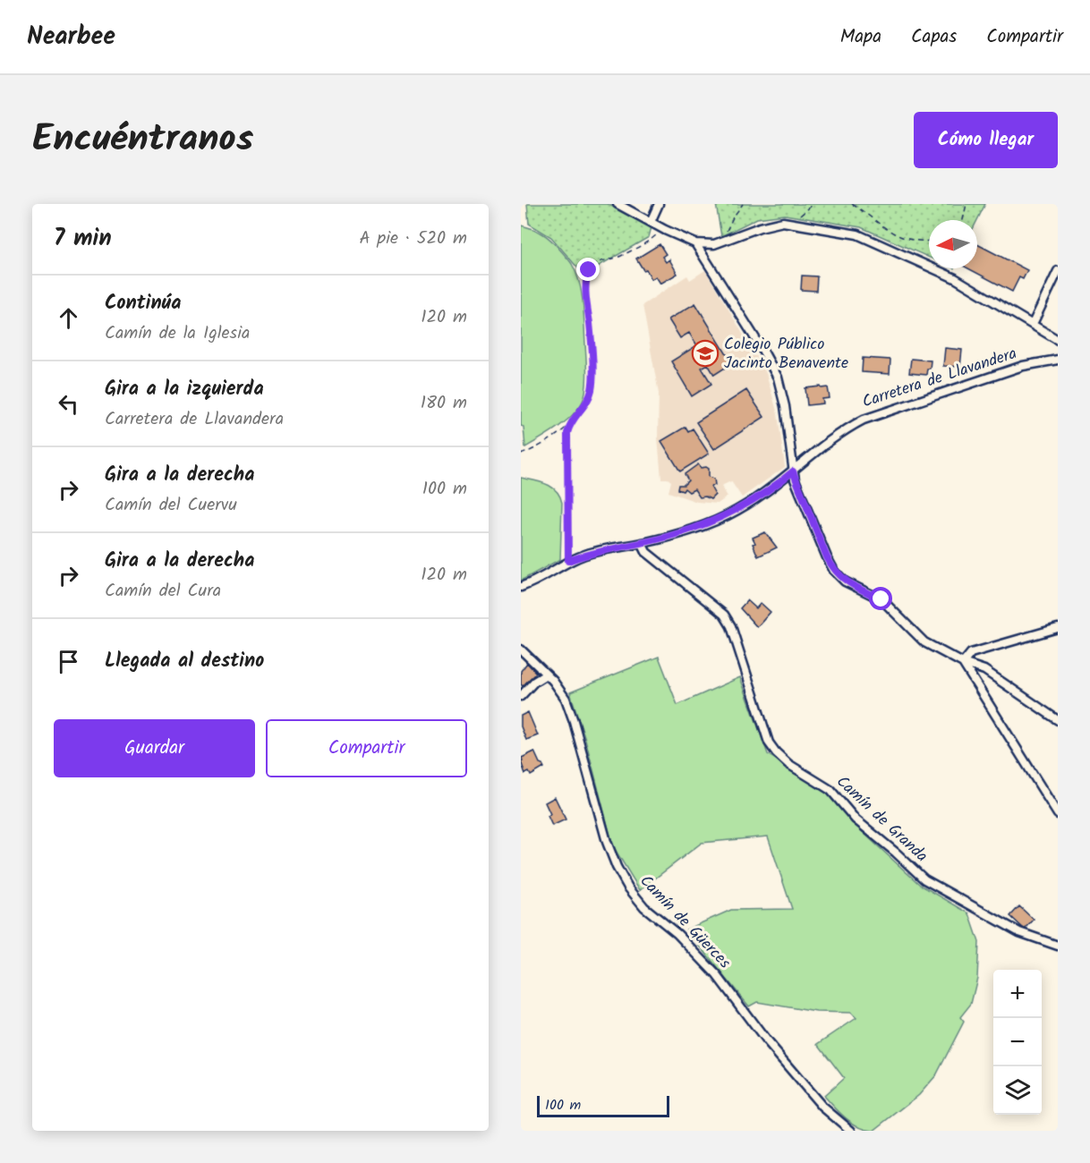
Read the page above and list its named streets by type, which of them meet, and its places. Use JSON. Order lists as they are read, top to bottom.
{
  "streets": {
    "street": ["Carretera de Llavandera", "Camín de Granda", "Camín de Güerces"]
  },
  "crossings": [
    ["Carretera de Llavandera", "Camín de Granda"]
  ],
  "places": {
    "school or university": ["Colegio Público Jacinto Benavente"]
  },
  "scale_bar": "100 m",
  "north": "left",
  "page": {
    "header": "Nearbee",
    "nav": ["Mapa", "Capas", "Compartir"],
    "title": "Encuéntranos",
    "buttons": [
      "Cómo llegar",
      ["Guardar", "Compartir"]
    ],
    "heading": ["7 min", "A pie · 520 m"],
    "list": [
      ["Continúa", "Camín de la Iglesia", "120 m"],
      ["Gira a la izquierda", "Carretera de Llavandera", "180 m"],
      ["Gira a la derecha", "Camín del Cuervu", "100 m"],
      ["Gira a la derecha", "Camín del Cura", "120 m"],
      "Llegada al destino"
    ],
    "map_buttons": ["+", "−"],
    "scale": "100 m"
  }
}
